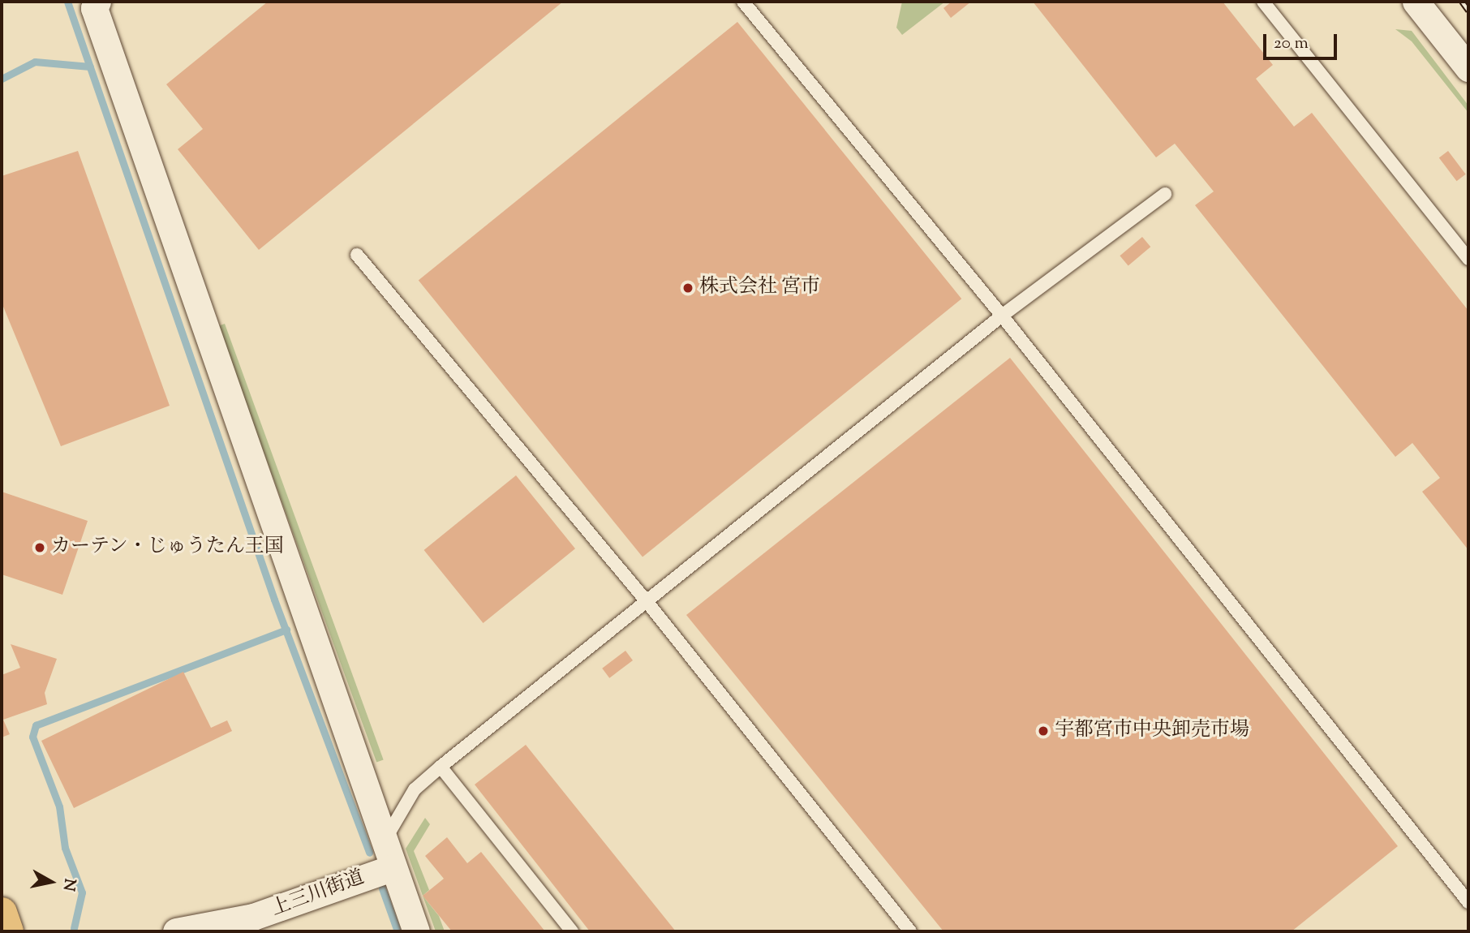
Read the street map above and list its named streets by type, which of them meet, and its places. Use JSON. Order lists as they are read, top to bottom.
{
  "streets": {
    "street": ["上三川街道"]
  },
  "places": ["株式会社 宮市", "カーテン・じゅうたん王国", "宇都宮市中央卸売市場"],
  "scale_bar": "20 m",
  "north": "right"
}
